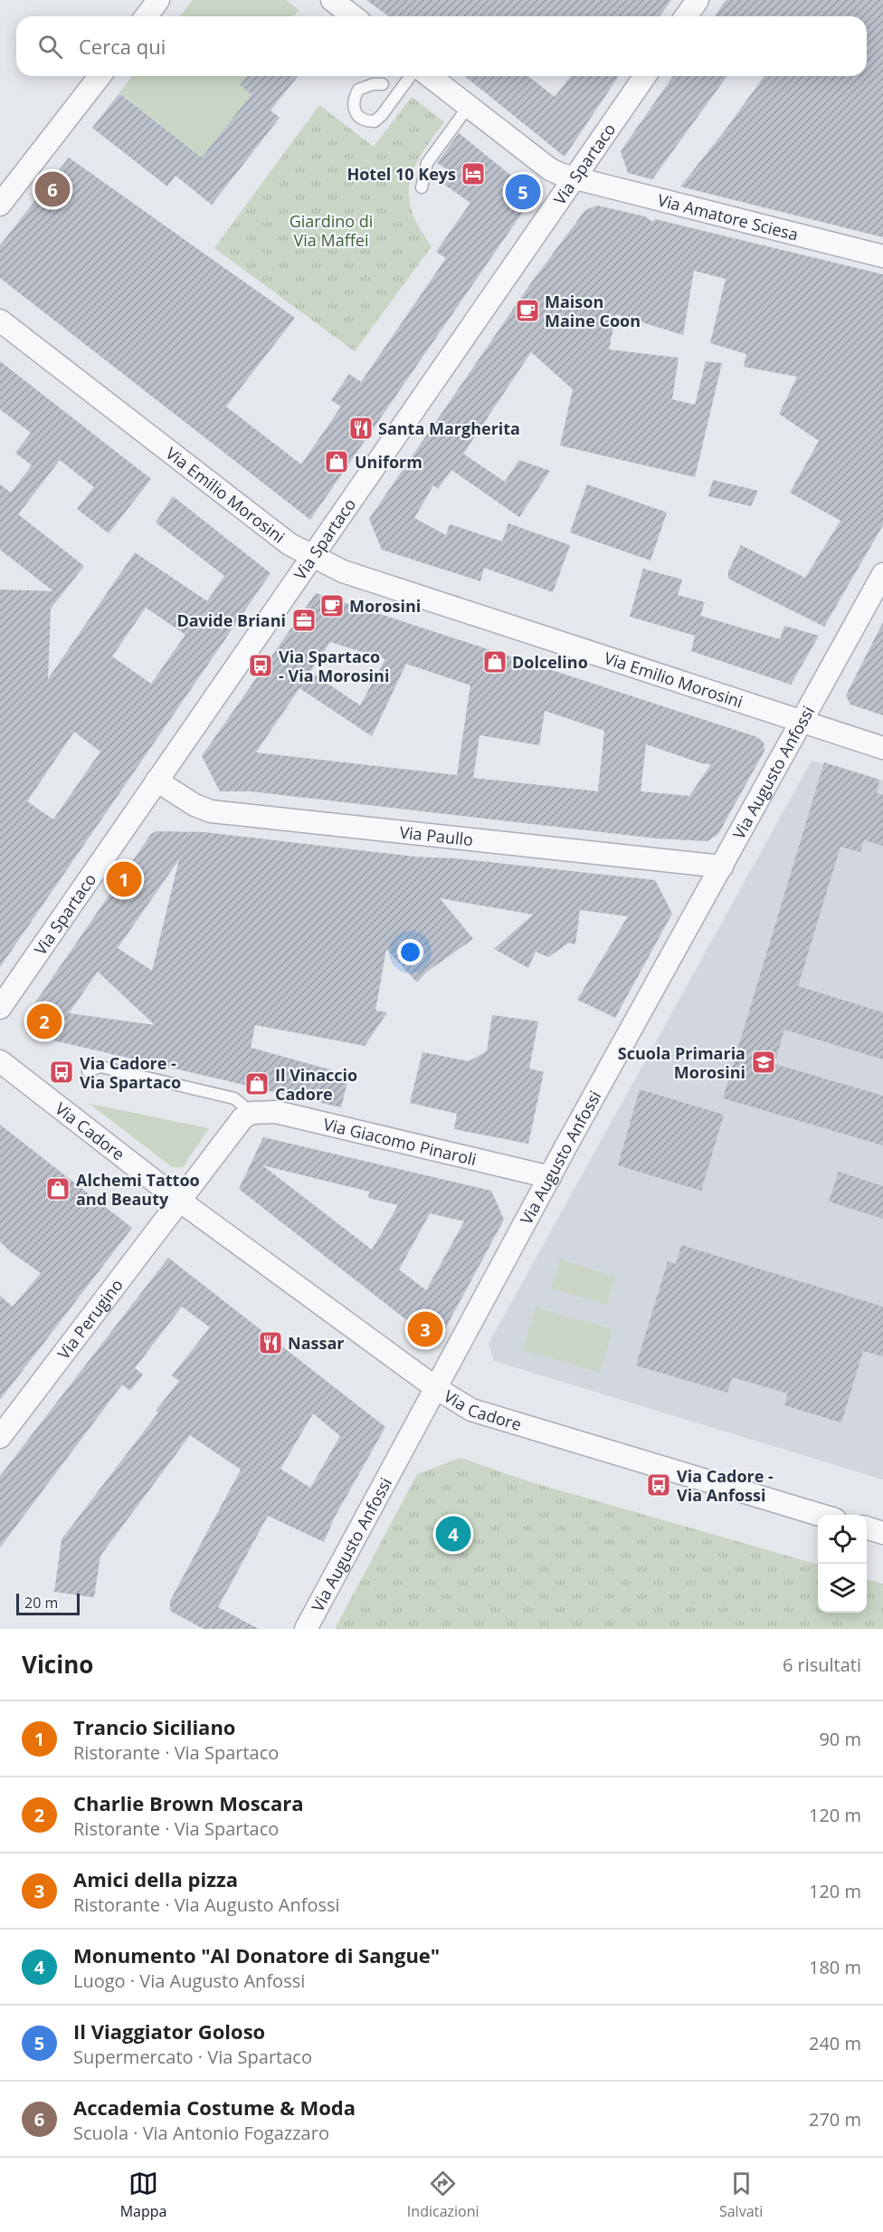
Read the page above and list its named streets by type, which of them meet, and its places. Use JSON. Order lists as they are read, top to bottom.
{
  "streets": {
    "street": [
      "Via Spartaco",
      "Via Amatore Sciesa",
      "Via Emilio Morosini",
      "Via Augusto Anfossi",
      "Via Paullo",
      "Via Cadore",
      "Via Giacomo Pinaroli",
      "Via Perugino"
    ]
  },
  "crossings": [
    ["Via Spartaco", "Via Amatore Sciesa"],
    ["Via Spartaco", "Via Emilio Morosini"],
    ["Via Spartaco", "Via Paullo"],
    ["Via Emilio Morosini", "Via Augusto Anfossi"],
    ["Via Augusto Anfossi", "Via Paullo"],
    ["Via Augusto Anfossi", "Via Cadore"],
    ["Via Augusto Anfossi", "Via Giacomo Pinaroli"],
    ["Via Cadore", "Via Perugino"]
  ],
  "parks": ["Giardino di Via Maffei"],
  "places": {
    "hotel": ["Hotel 10 Keys"],
    "cafe": ["Maison Maine Coon", "Morosini"],
    "restaurant": ["Santa Margherita", "Nassar"],
    "shop": [
      "Uniform",
      "Dolcelino",
      "Il Vinaccio Cadore",
      "Alchemi Tattoo and Beauty"
    ],
    "office": ["Davide Briani"],
    "bus stop": ["Via Spartaco - Via Morosini", "Via Cadore - Via Spartaco", "Via Cadore - Via Anfossi"],
    "school or university": ["Scuola Primaria Morosini"]
  },
  "scale_bar": "20 m",
  "page": {
    "search": "Cerca qui",
    "pins": [
      "6",
      "5",
      "1",
      "2",
      "3",
      "4"
    ],
    "scale": "20 m",
    "heading": ["Vicino", "6 risultati"],
    "list": [
      {
        "mark": "1",
        "name": "Trancio Siciliano",
        "note": "Ristorante · Via Spartaco",
        "value": "90 m"
      },
      {
        "mark": "2",
        "name": "Charlie Brown Moscara",
        "note": "Ristorante · Via Spartaco",
        "value": "120 m"
      },
      {
        "mark": "3",
        "name": "Amici della pizza",
        "note": "Ristorante · Via Augusto Anfossi",
        "value": "120 m"
      },
      {
        "mark": "4",
        "name": "Monumento \"Al Donatore di Sangue\"",
        "note": "Luogo · Via Augusto Anfossi",
        "value": "180 m"
      },
      {
        "mark": "5",
        "name": "Il Viaggiator Goloso",
        "note": "Supermercato · Via Spartaco",
        "value": "240 m"
      },
      {
        "mark": "6",
        "name": "Accademia Costume & Moda",
        "note": "Scuola · Via Antonio Fogazzaro",
        "value": "270 m"
      }
    ],
    "nav": ["Mappa", "Indicazioni", "Salvati"]
  }
}
